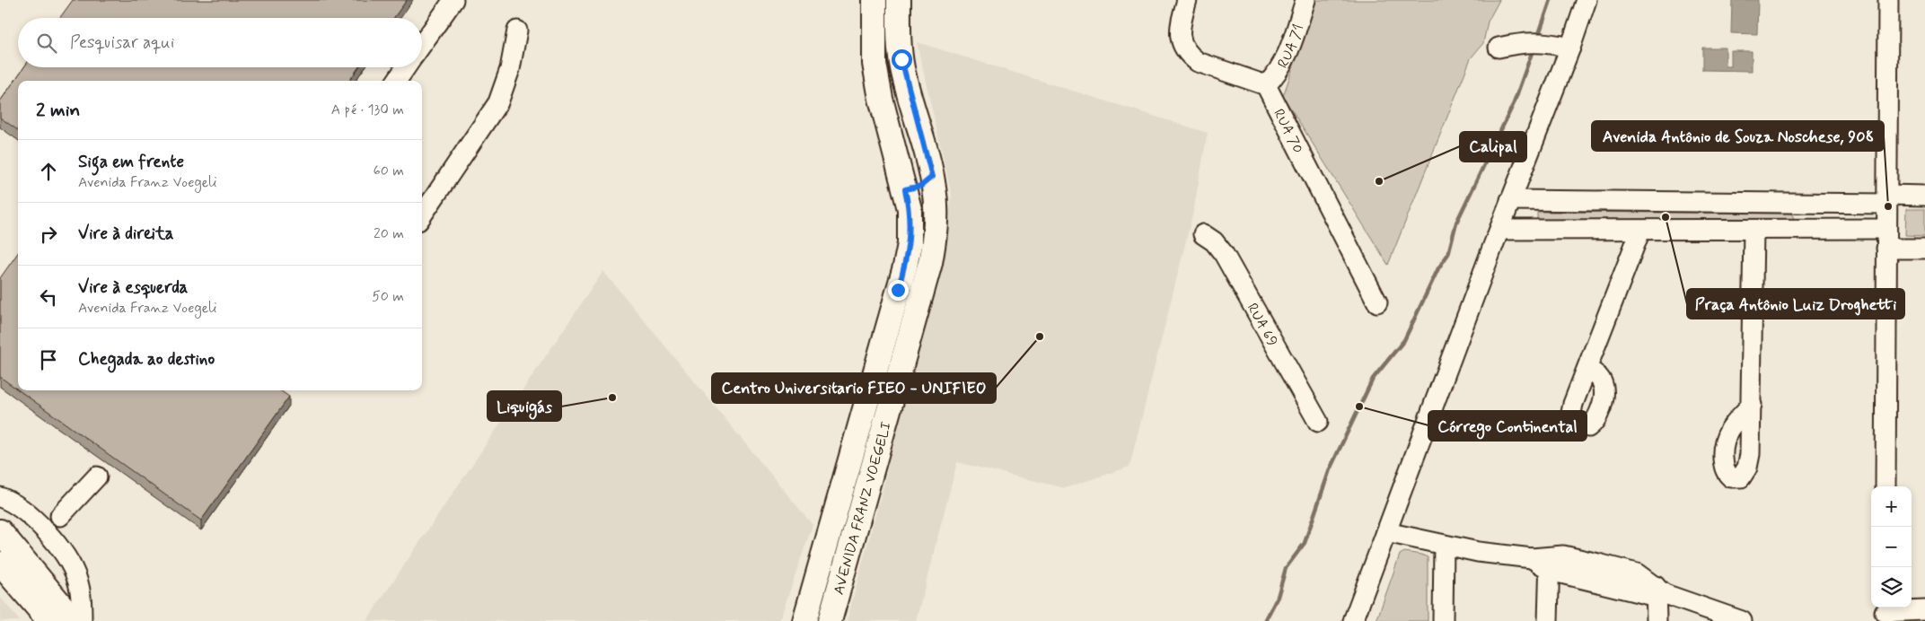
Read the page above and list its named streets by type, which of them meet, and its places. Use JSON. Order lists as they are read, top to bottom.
{
  "streets": {
    "main road": ["AVENIDA FRANZ VOEGELI"],
    "street": ["RUA 71", "RUA 70", "RUA 69"]
  },
  "crossings": [
    ["RUA 71", "RUA 70"]
  ],
  "places": [
    "Calipal",
    "Avenida Antônio de Souza Noschese, 908",
    "Praça Antônio Luiz Droghetti",
    "Centro Universitario FIEO - UNIFIEO",
    "Liquigás",
    "Córrego Continental"
  ],
  "page": {
    "search": "Pesquisar aqui",
    "heading": ["2 min", "A pé · 130 m"],
    "list": [
      ["Siga em frente", "Avenida Franz Voegeli", "60 m"],
      ["Vire à direita", "20 m"],
      ["Vire à esquerda", "Avenida Franz Voegeli", "50 m"],
      "Chegada ao destino"
    ],
    "map_buttons": ["+", "−"]
  }
}
